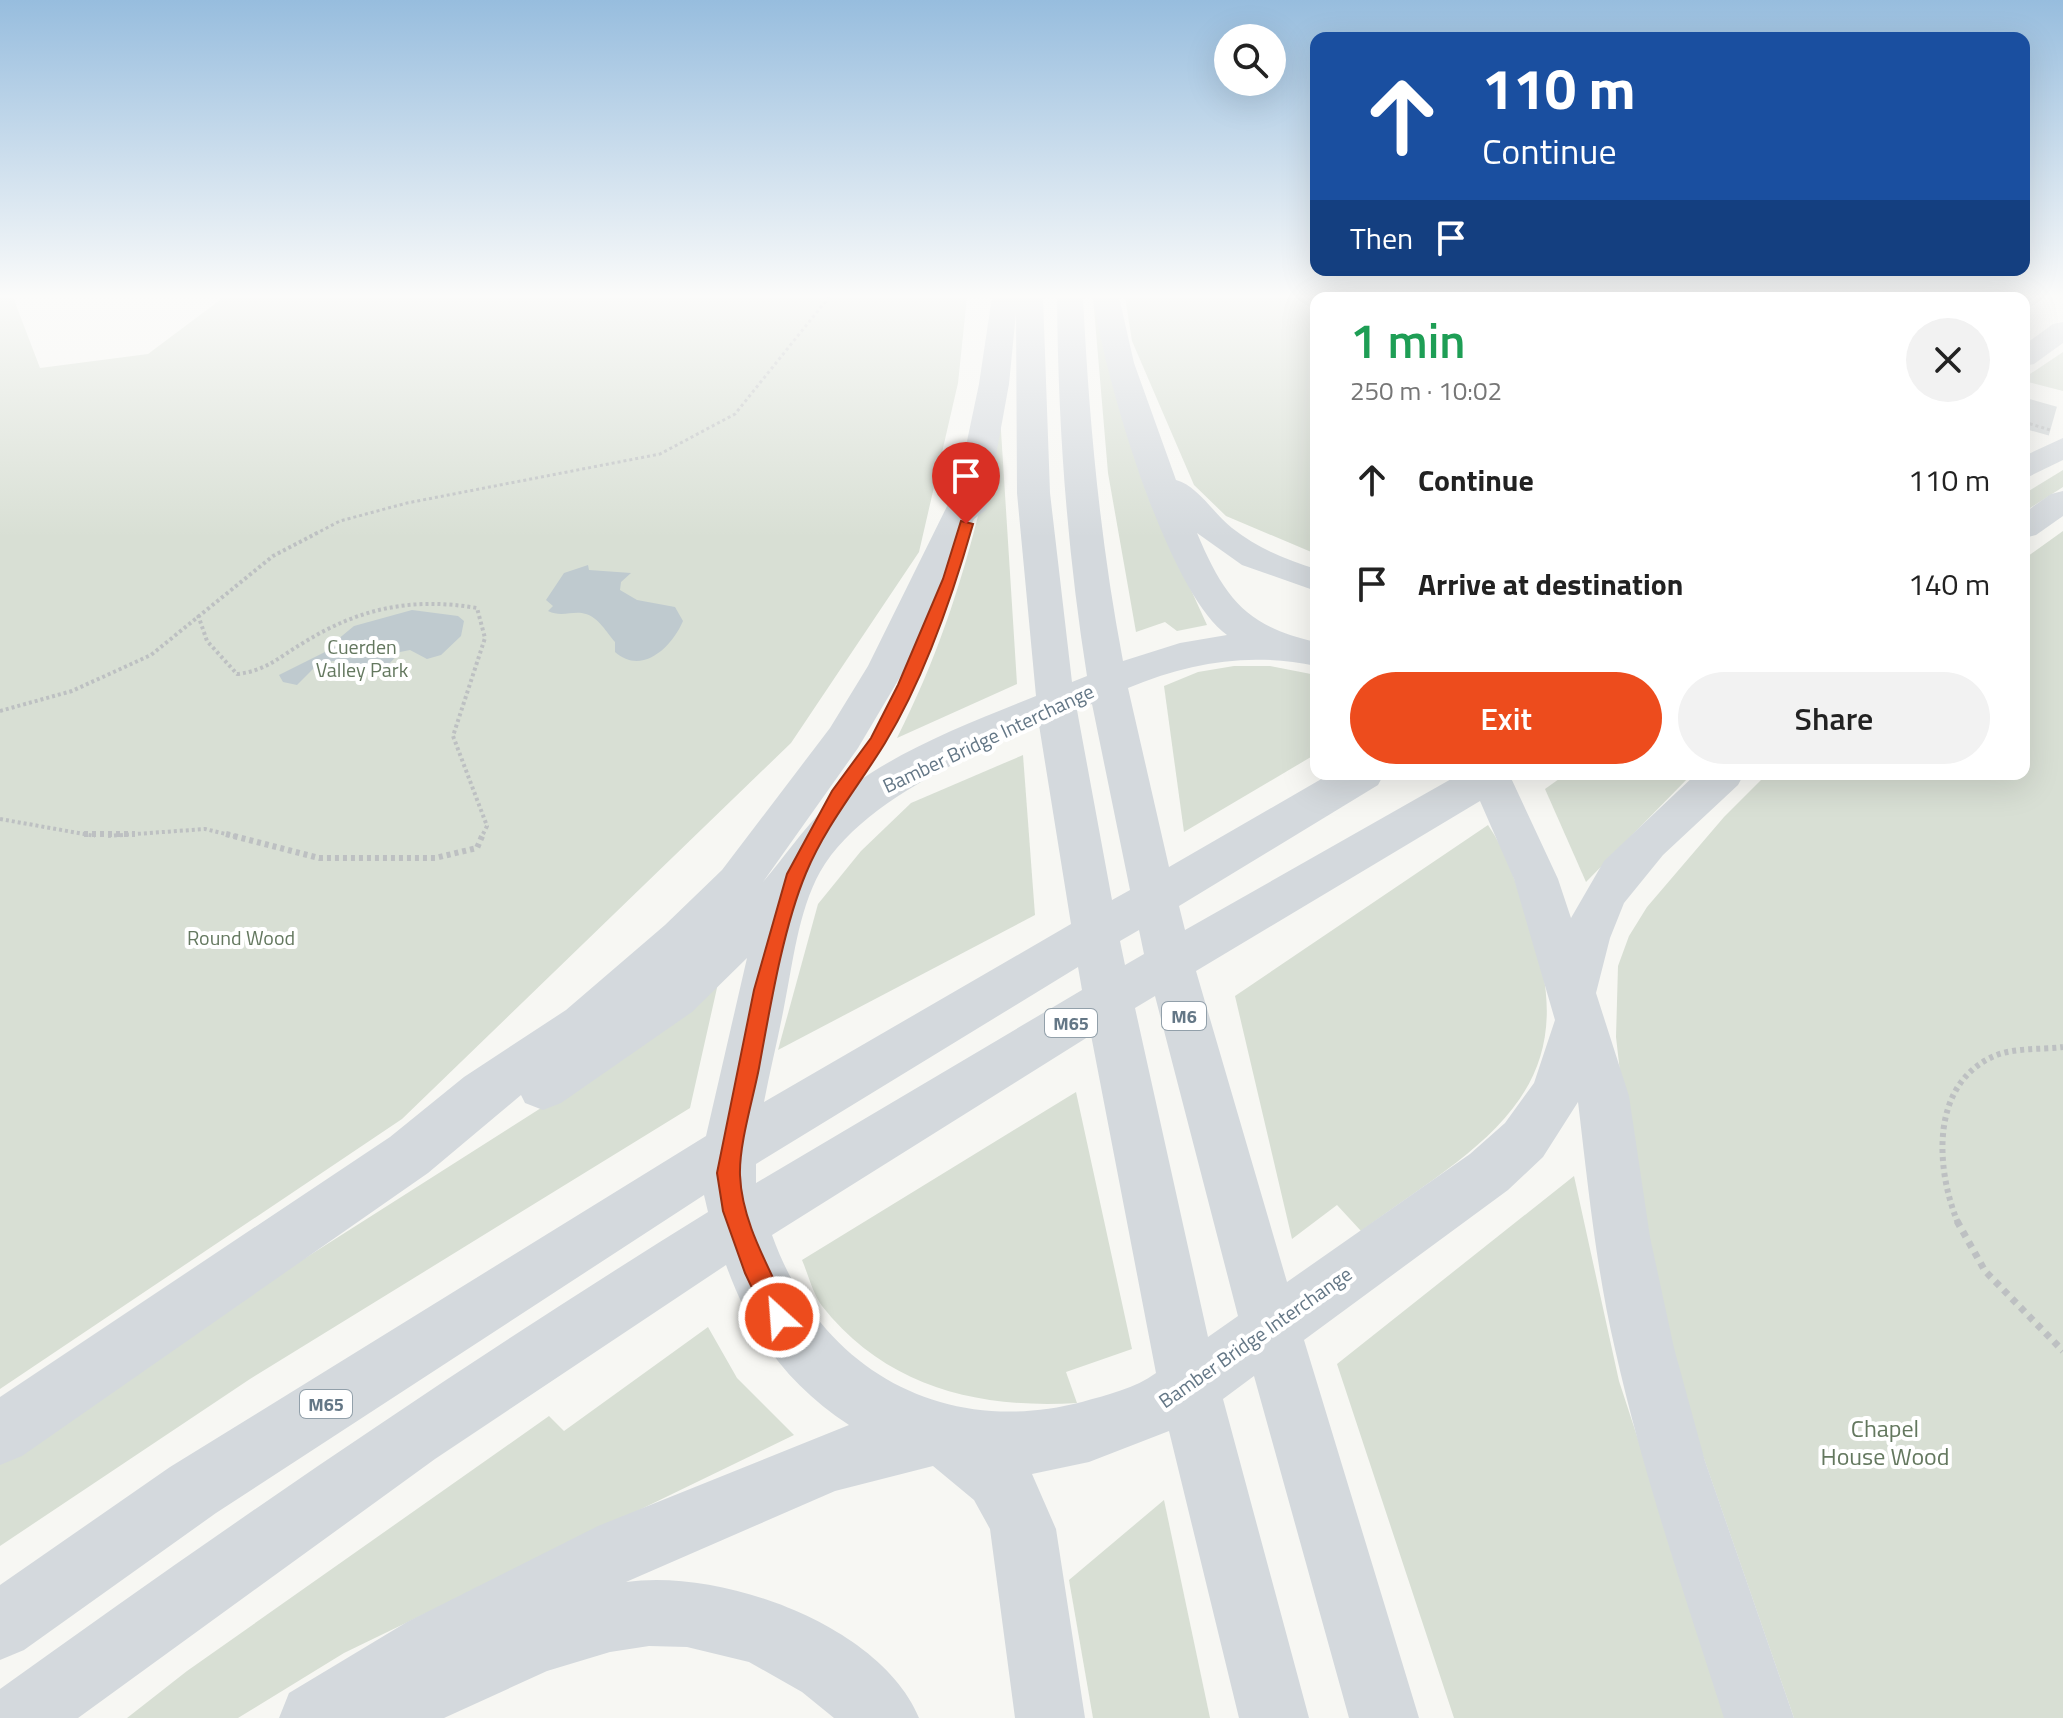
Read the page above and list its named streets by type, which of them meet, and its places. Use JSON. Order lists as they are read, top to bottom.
{
  "streets": {
    "highway": ["Bamber Bridge Interchange", "M6", "M65"]
  },
  "parks": ["Cuerden Valley Park", "Round Wood", "Chapel House Wood"],
  "page": {
    "turn": ["110 m", "Continue"],
    "then": "Then",
    "heading": ["1 min", "250 m · 10:02"],
    "list": [
      {
        "name": "Continue",
        "value": "110 m"
      },
      {
        "name": "Arrive at destination",
        "value": "140 m"
      }
    ],
    "buttons": ["Exit", "Share"]
  }
}
